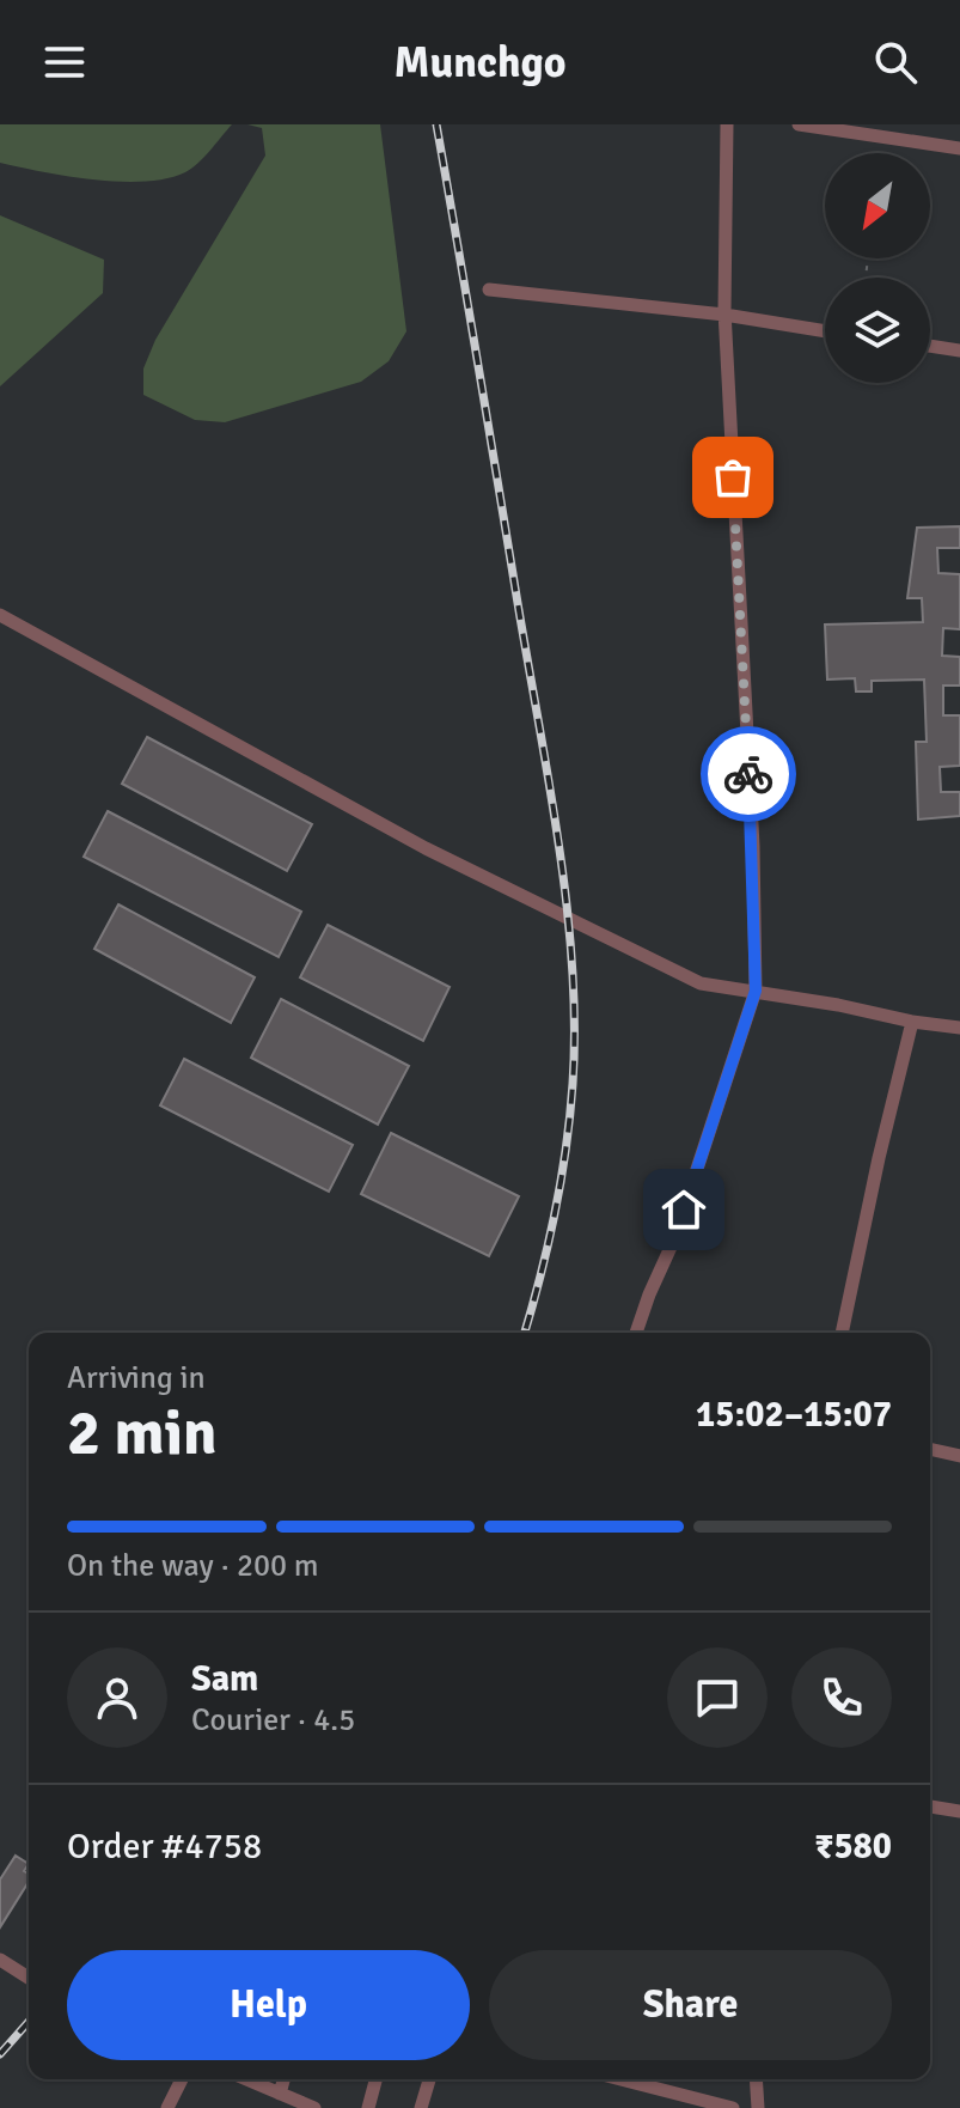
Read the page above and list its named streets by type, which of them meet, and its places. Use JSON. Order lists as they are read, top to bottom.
{
  "north": "bottom left",
  "page": {
    "header": "Munchgo",
    "heading": ["2 min", "Arriving in", "15:02–15:07"],
    "panel": [
      "Sam",
      "Courier · 4.5",
      "Order #4758",
      "₹580"
    ],
    "bar": "On the way · 200 m",
    "buttons": ["Help", "Share"]
  }
}
